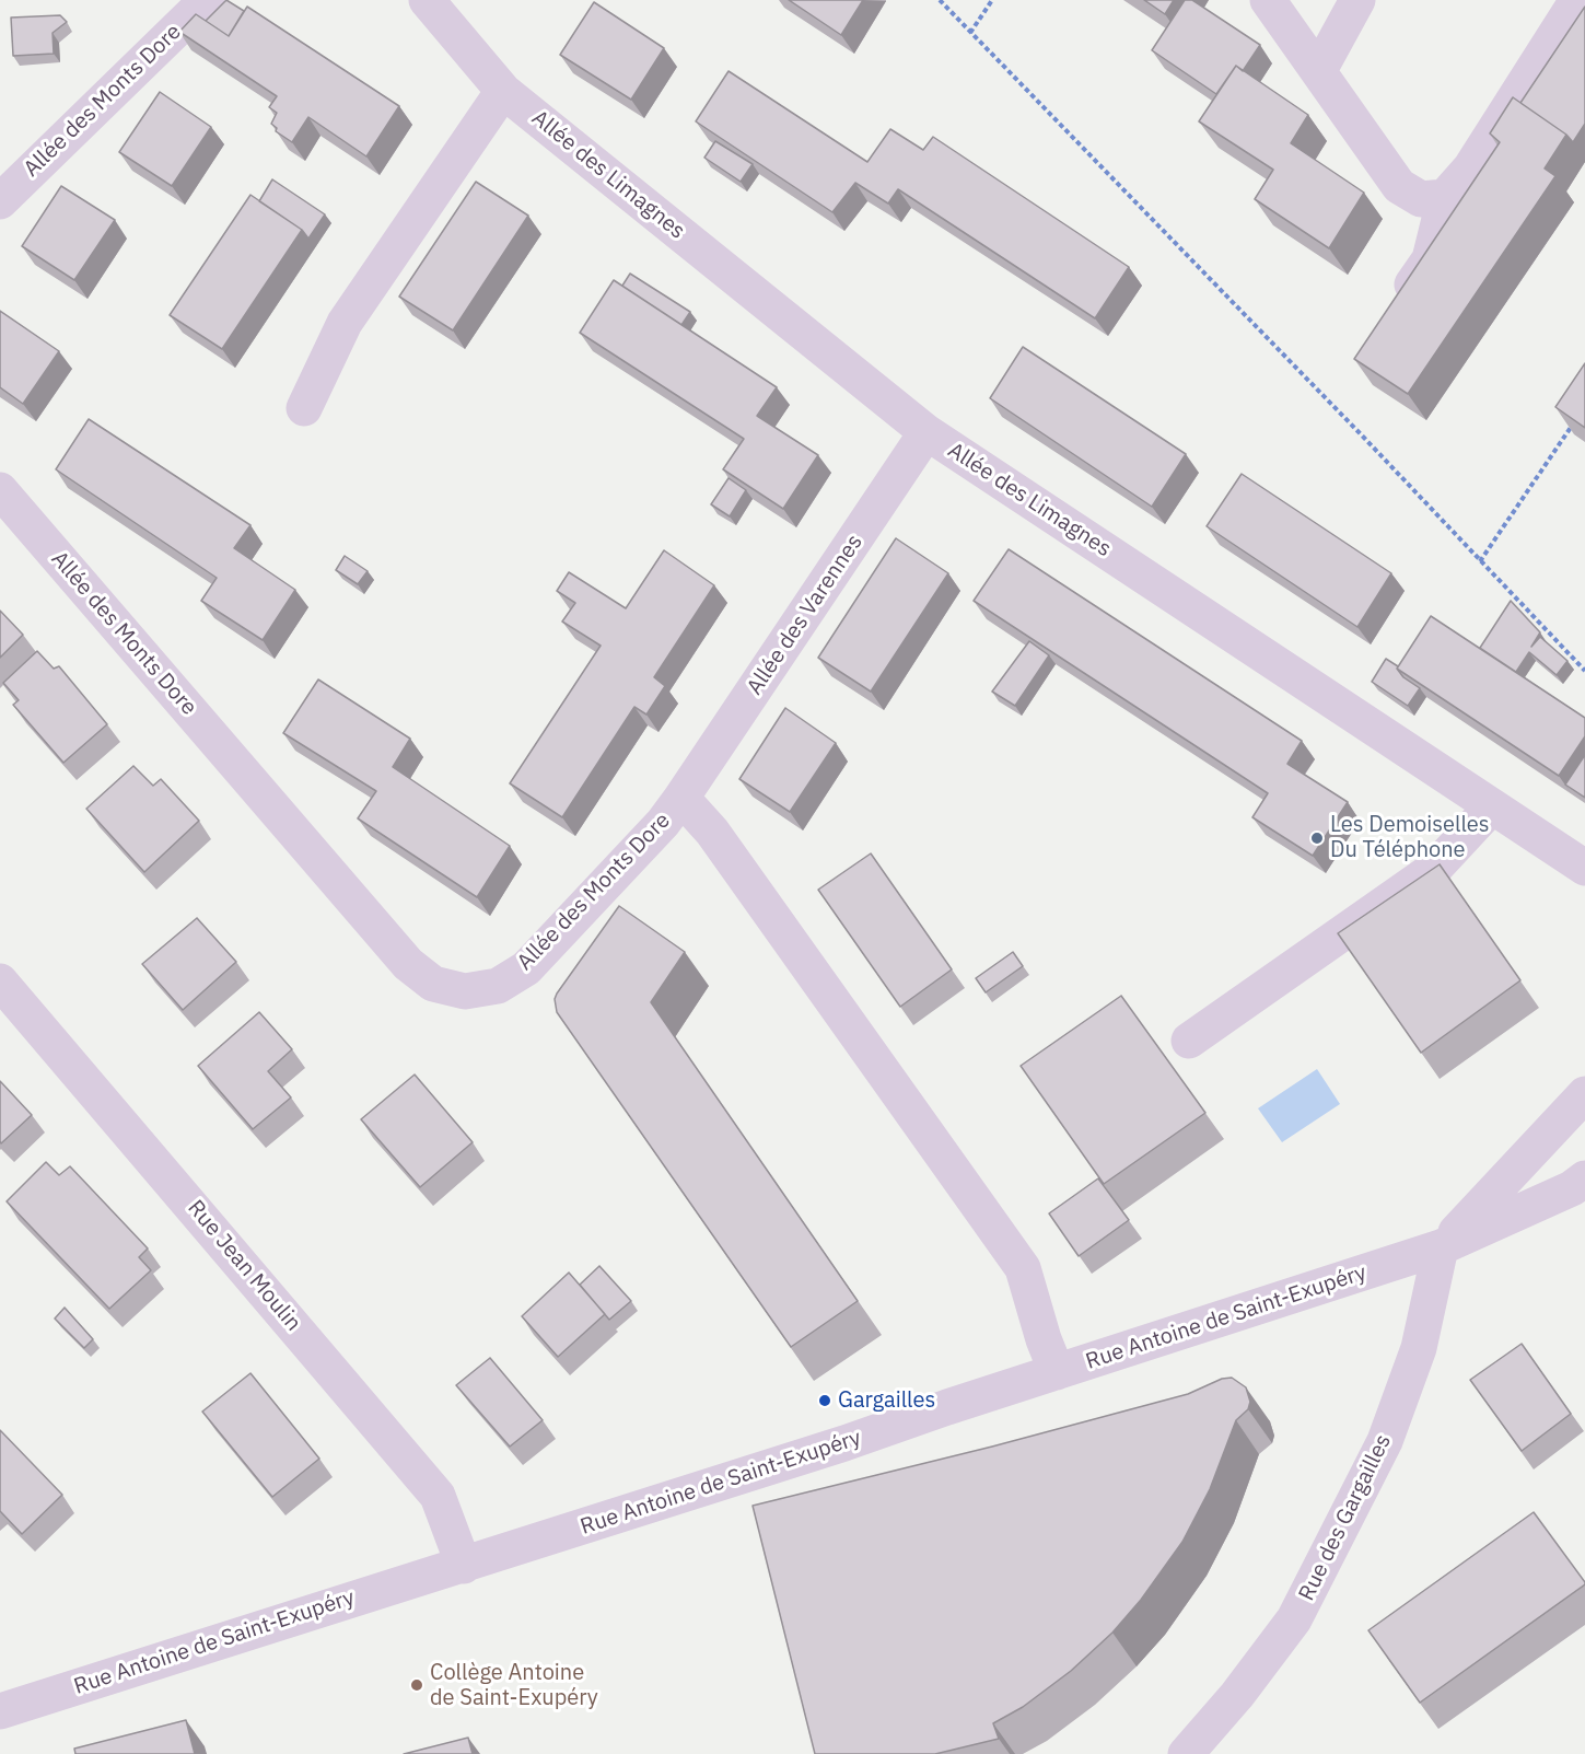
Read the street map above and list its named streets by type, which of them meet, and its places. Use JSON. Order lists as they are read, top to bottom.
{
  "streets": {
    "street": [
      "Allée des Monts Dore",
      "Allée des Limagnes",
      "Allée des Varennes",
      "Rue Jean Moulin",
      "Rue Antoine de Saint-Exupéry",
      "Rue des Gargailles"
    ]
  },
  "crossings": [
    ["Allée des Monts Dore", "Allée des Varennes"],
    ["Allée des Monts Dore", "Rue Antoine de Saint-Exupéry"],
    ["Allée des Limagnes", "Allée des Varennes"],
    ["Rue Jean Moulin", "Rue Antoine de Saint-Exupéry"],
    ["Rue Antoine de Saint-Exupéry", "Rue des Gargailles"]
  ],
  "places": ["Les Demoiselles Du Téléphone", "Gargailles", "Collège Antoine de Saint-Exupéry"]
}
